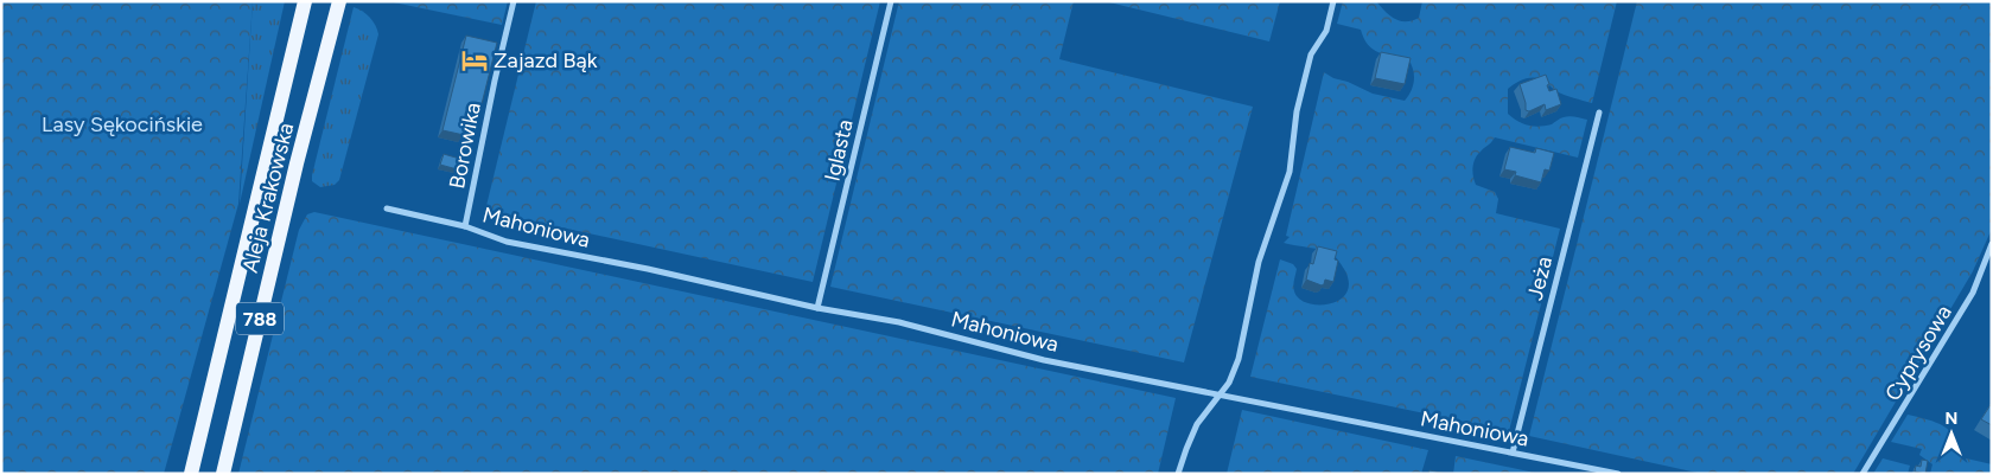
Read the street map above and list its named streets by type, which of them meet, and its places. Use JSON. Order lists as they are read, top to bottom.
{
  "streets": {
    "main road": ["Aleja Krakowska", "788"],
    "street": [
      "Borowika",
      "Iglasta",
      "Mahoniowa",
      "Jeża",
      "Cyprysowa"
    ]
  },
  "crossings": [
    ["Borowika", "Mahoniowa"],
    ["Iglasta", "Mahoniowa"],
    ["Mahoniowa", "Jeża"]
  ],
  "parks": ["Lasy Sękocińskie"],
  "places": {
    "hotel": ["Zajazd Bąk"]
  },
  "north": "top"
}
